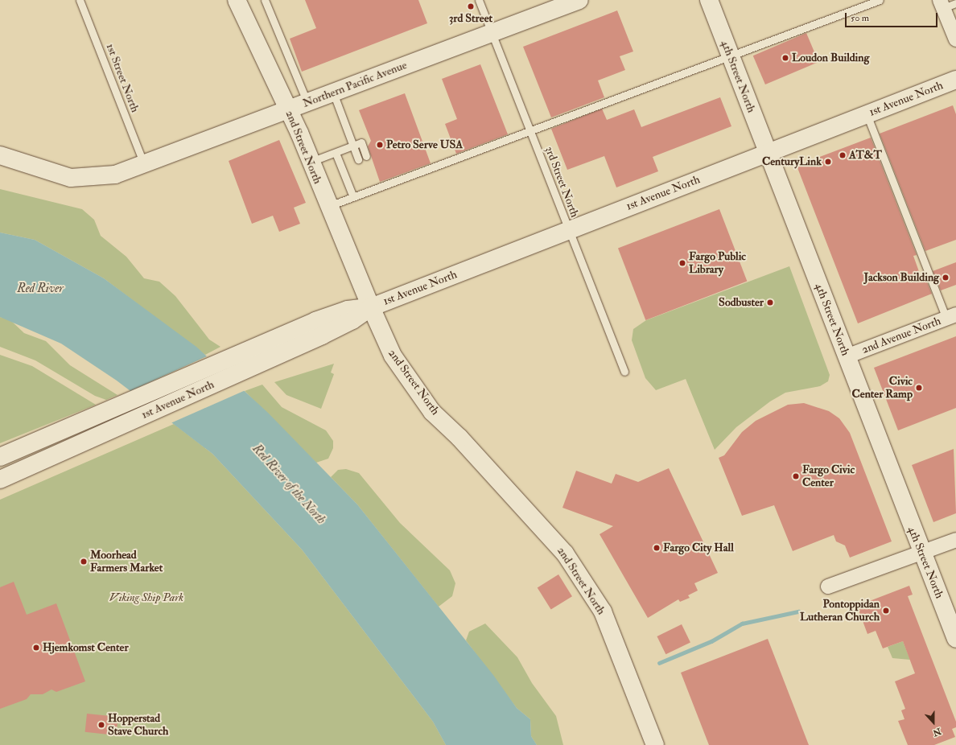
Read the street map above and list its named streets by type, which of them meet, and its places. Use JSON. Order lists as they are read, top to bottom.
{
  "streets": {
    "street": [
      "4th Street North",
      "Northern Pacific Avenue",
      "1st Avenue North",
      "2nd Street North",
      "2nd Avenue North"
    ],
    "lane": ["1st Street North", "3rd Street North"]
  },
  "crossings": [
    ["4th Street North", "1st Avenue North"],
    ["4th Street North", "2nd Avenue North"],
    ["1st Street North", "Northern Pacific Avenue"],
    ["Northern Pacific Avenue", "2nd Street North"],
    ["Northern Pacific Avenue", "3rd Street North"],
    ["1st Avenue North", "2nd Street North"],
    ["1st Avenue North", "3rd Street North"]
  ],
  "water": ["Red River", "Red River of the North"],
  "parks": ["Viking Ship Park"],
  "places": [
    "3rd Street",
    "Loudon Building",
    "Petro Serve USA",
    "AT&T",
    "CenturyLink",
    "Fargo Public Library",
    "Jackson Building",
    "Sodbuster",
    "Civic Center Ramp",
    "Fargo Civic Center",
    "Fargo City Hall",
    "Moorhead Farmers Market",
    "Pontoppidan Lutheran Church",
    "Hjemkomst Center",
    "Hopperstad Stave Church"
  ],
  "scale_bar": "50 m",
  "north": "bottom"
}
